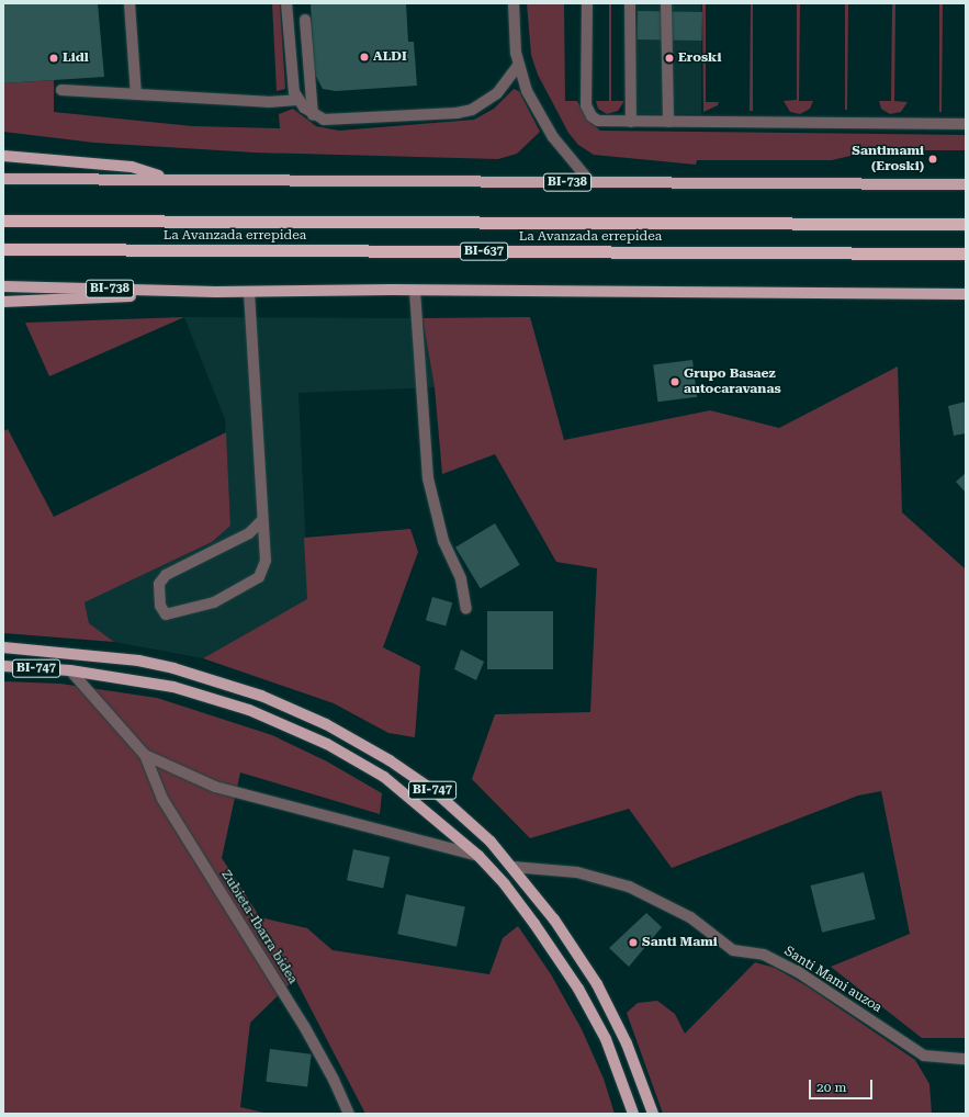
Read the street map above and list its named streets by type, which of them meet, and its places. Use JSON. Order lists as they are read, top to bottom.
{
  "streets": {
    "highway": ["La Avanzada errepidea", "BI-637"],
    "main road": ["BI-738", "BI-747"],
    "street": ["Zubieta-Ibarra bidea", "Santi Mami auzoa"]
  },
  "crossings": [
    ["BI-747", "Santi Mami auzoa"]
  ],
  "places": [
    "ALDI",
    "Lidl",
    "Eroski",
    "Santimami (Eroski)",
    "Grupo Basaez autocaravanas",
    "Santi Mami"
  ],
  "scale_bar": "20 m"
}
